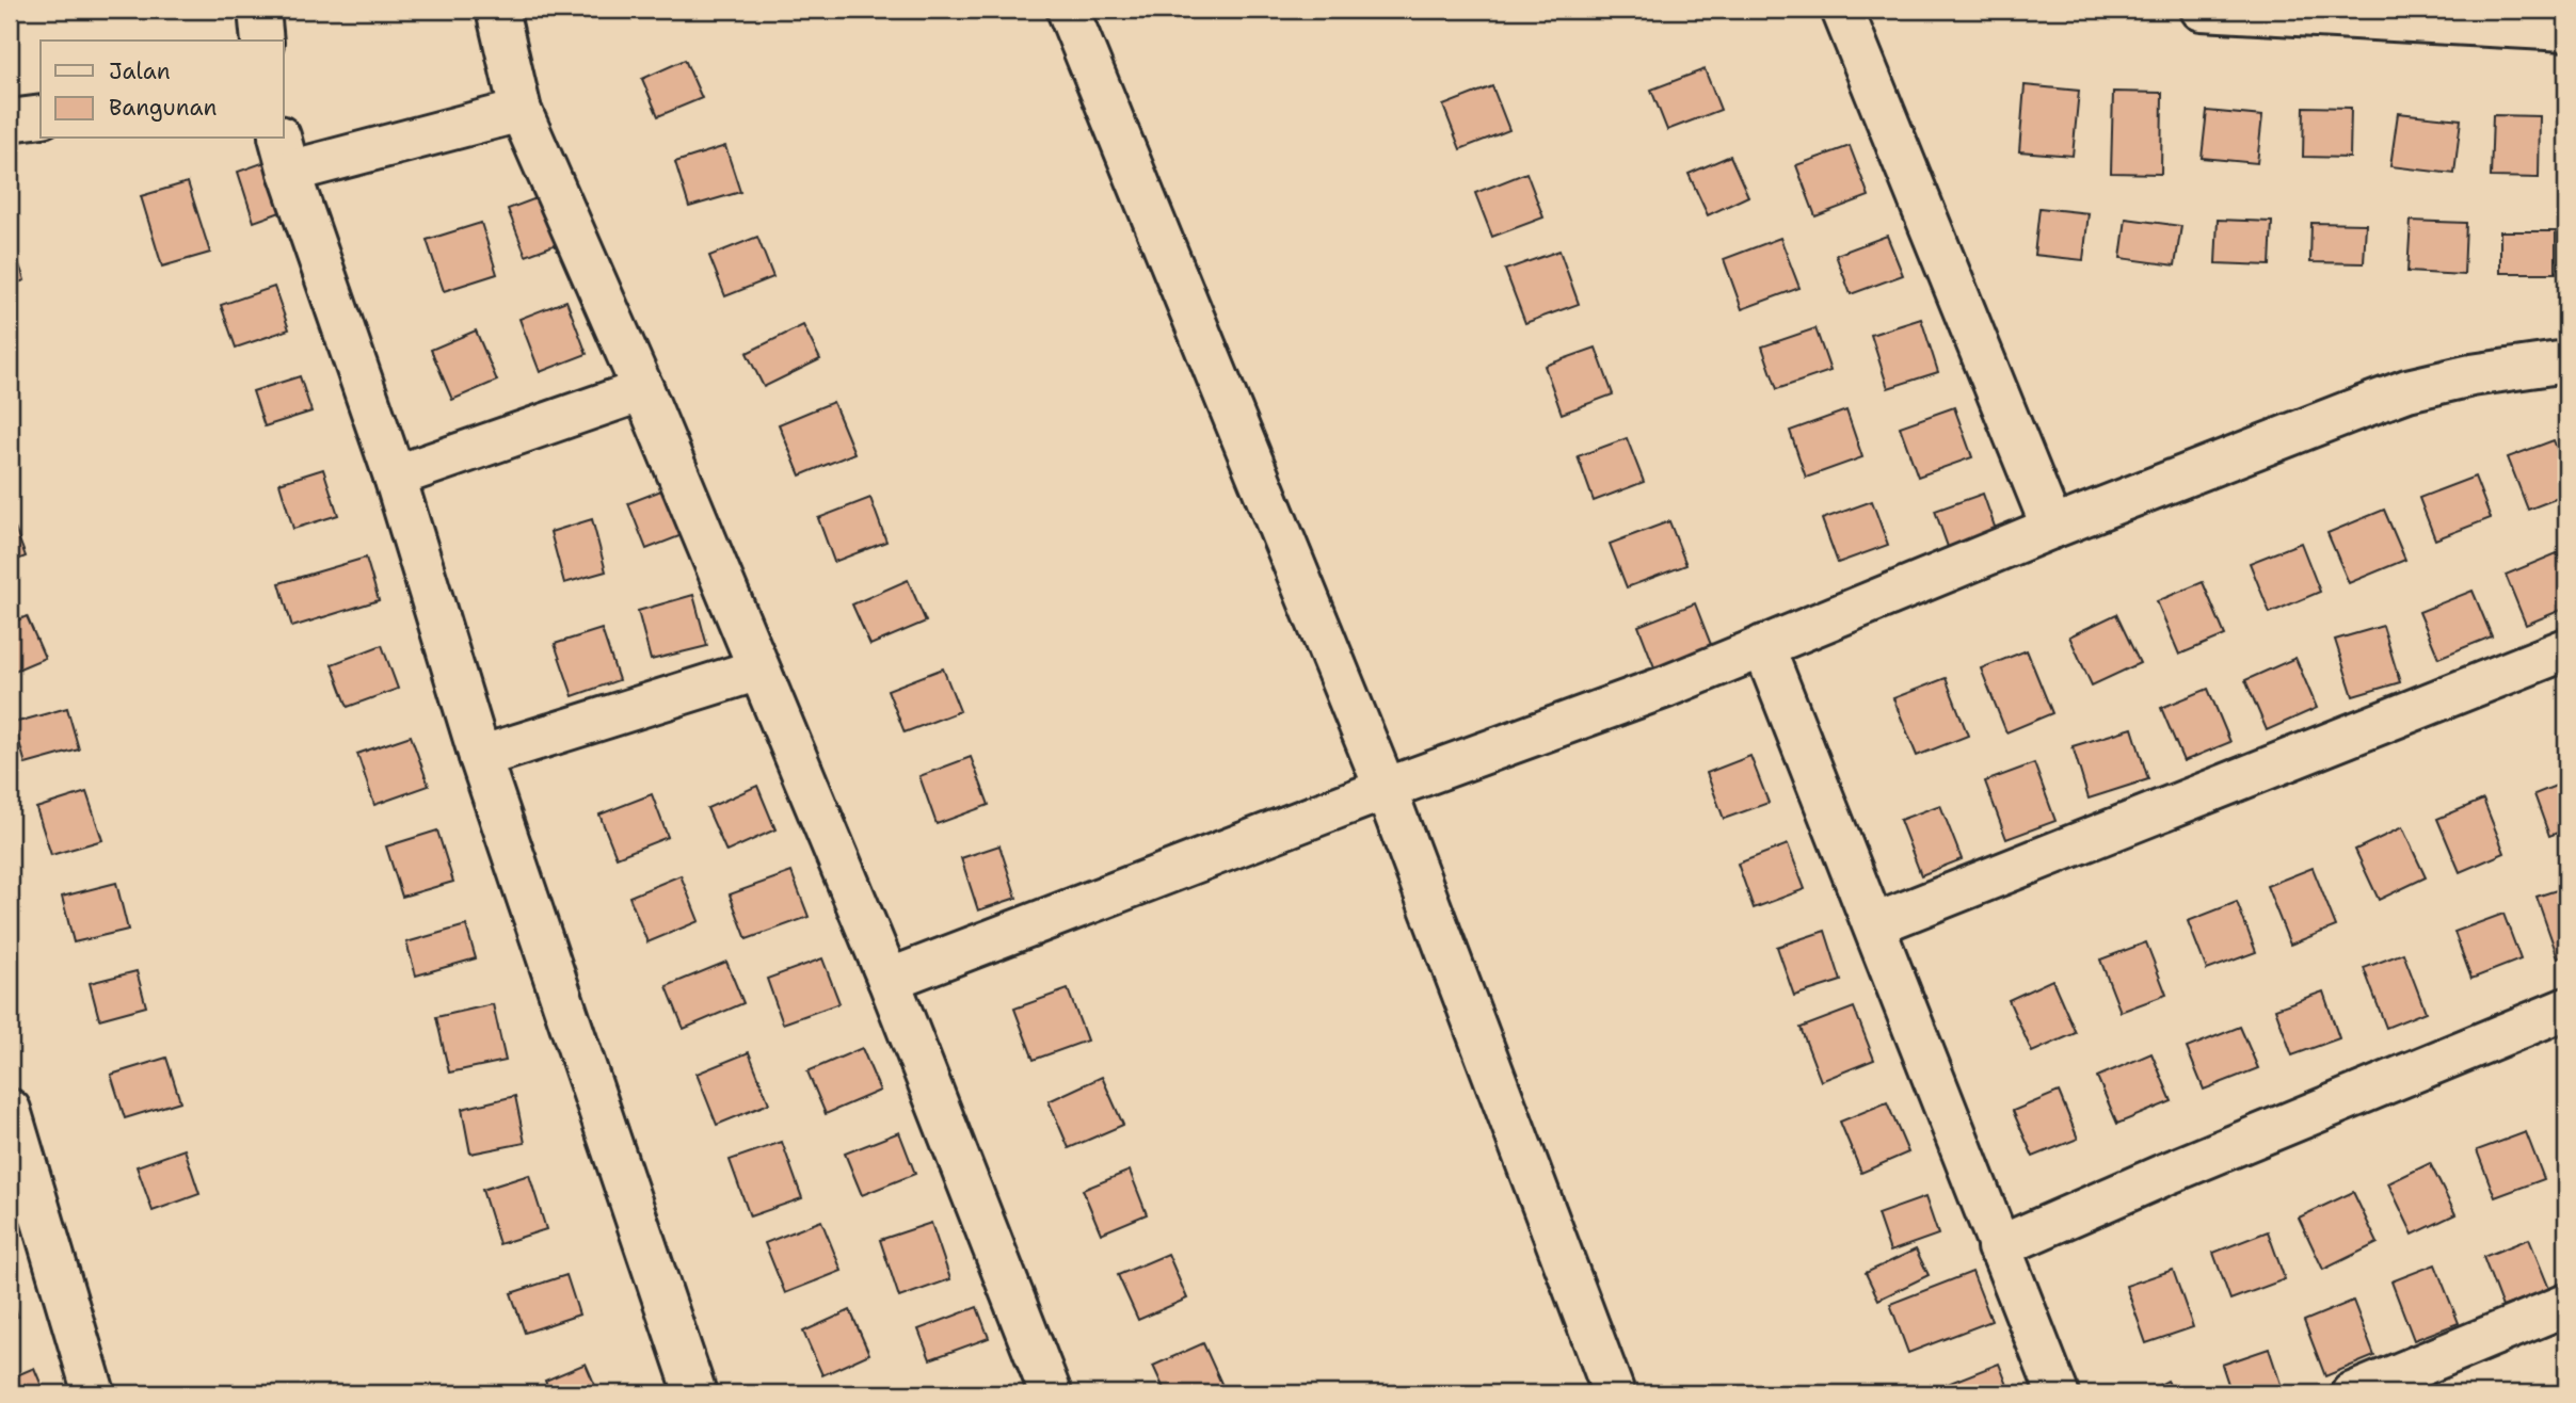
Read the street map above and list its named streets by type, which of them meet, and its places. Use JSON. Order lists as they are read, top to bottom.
{
  "legend": ["Jalan", "Bangunan"]
}
